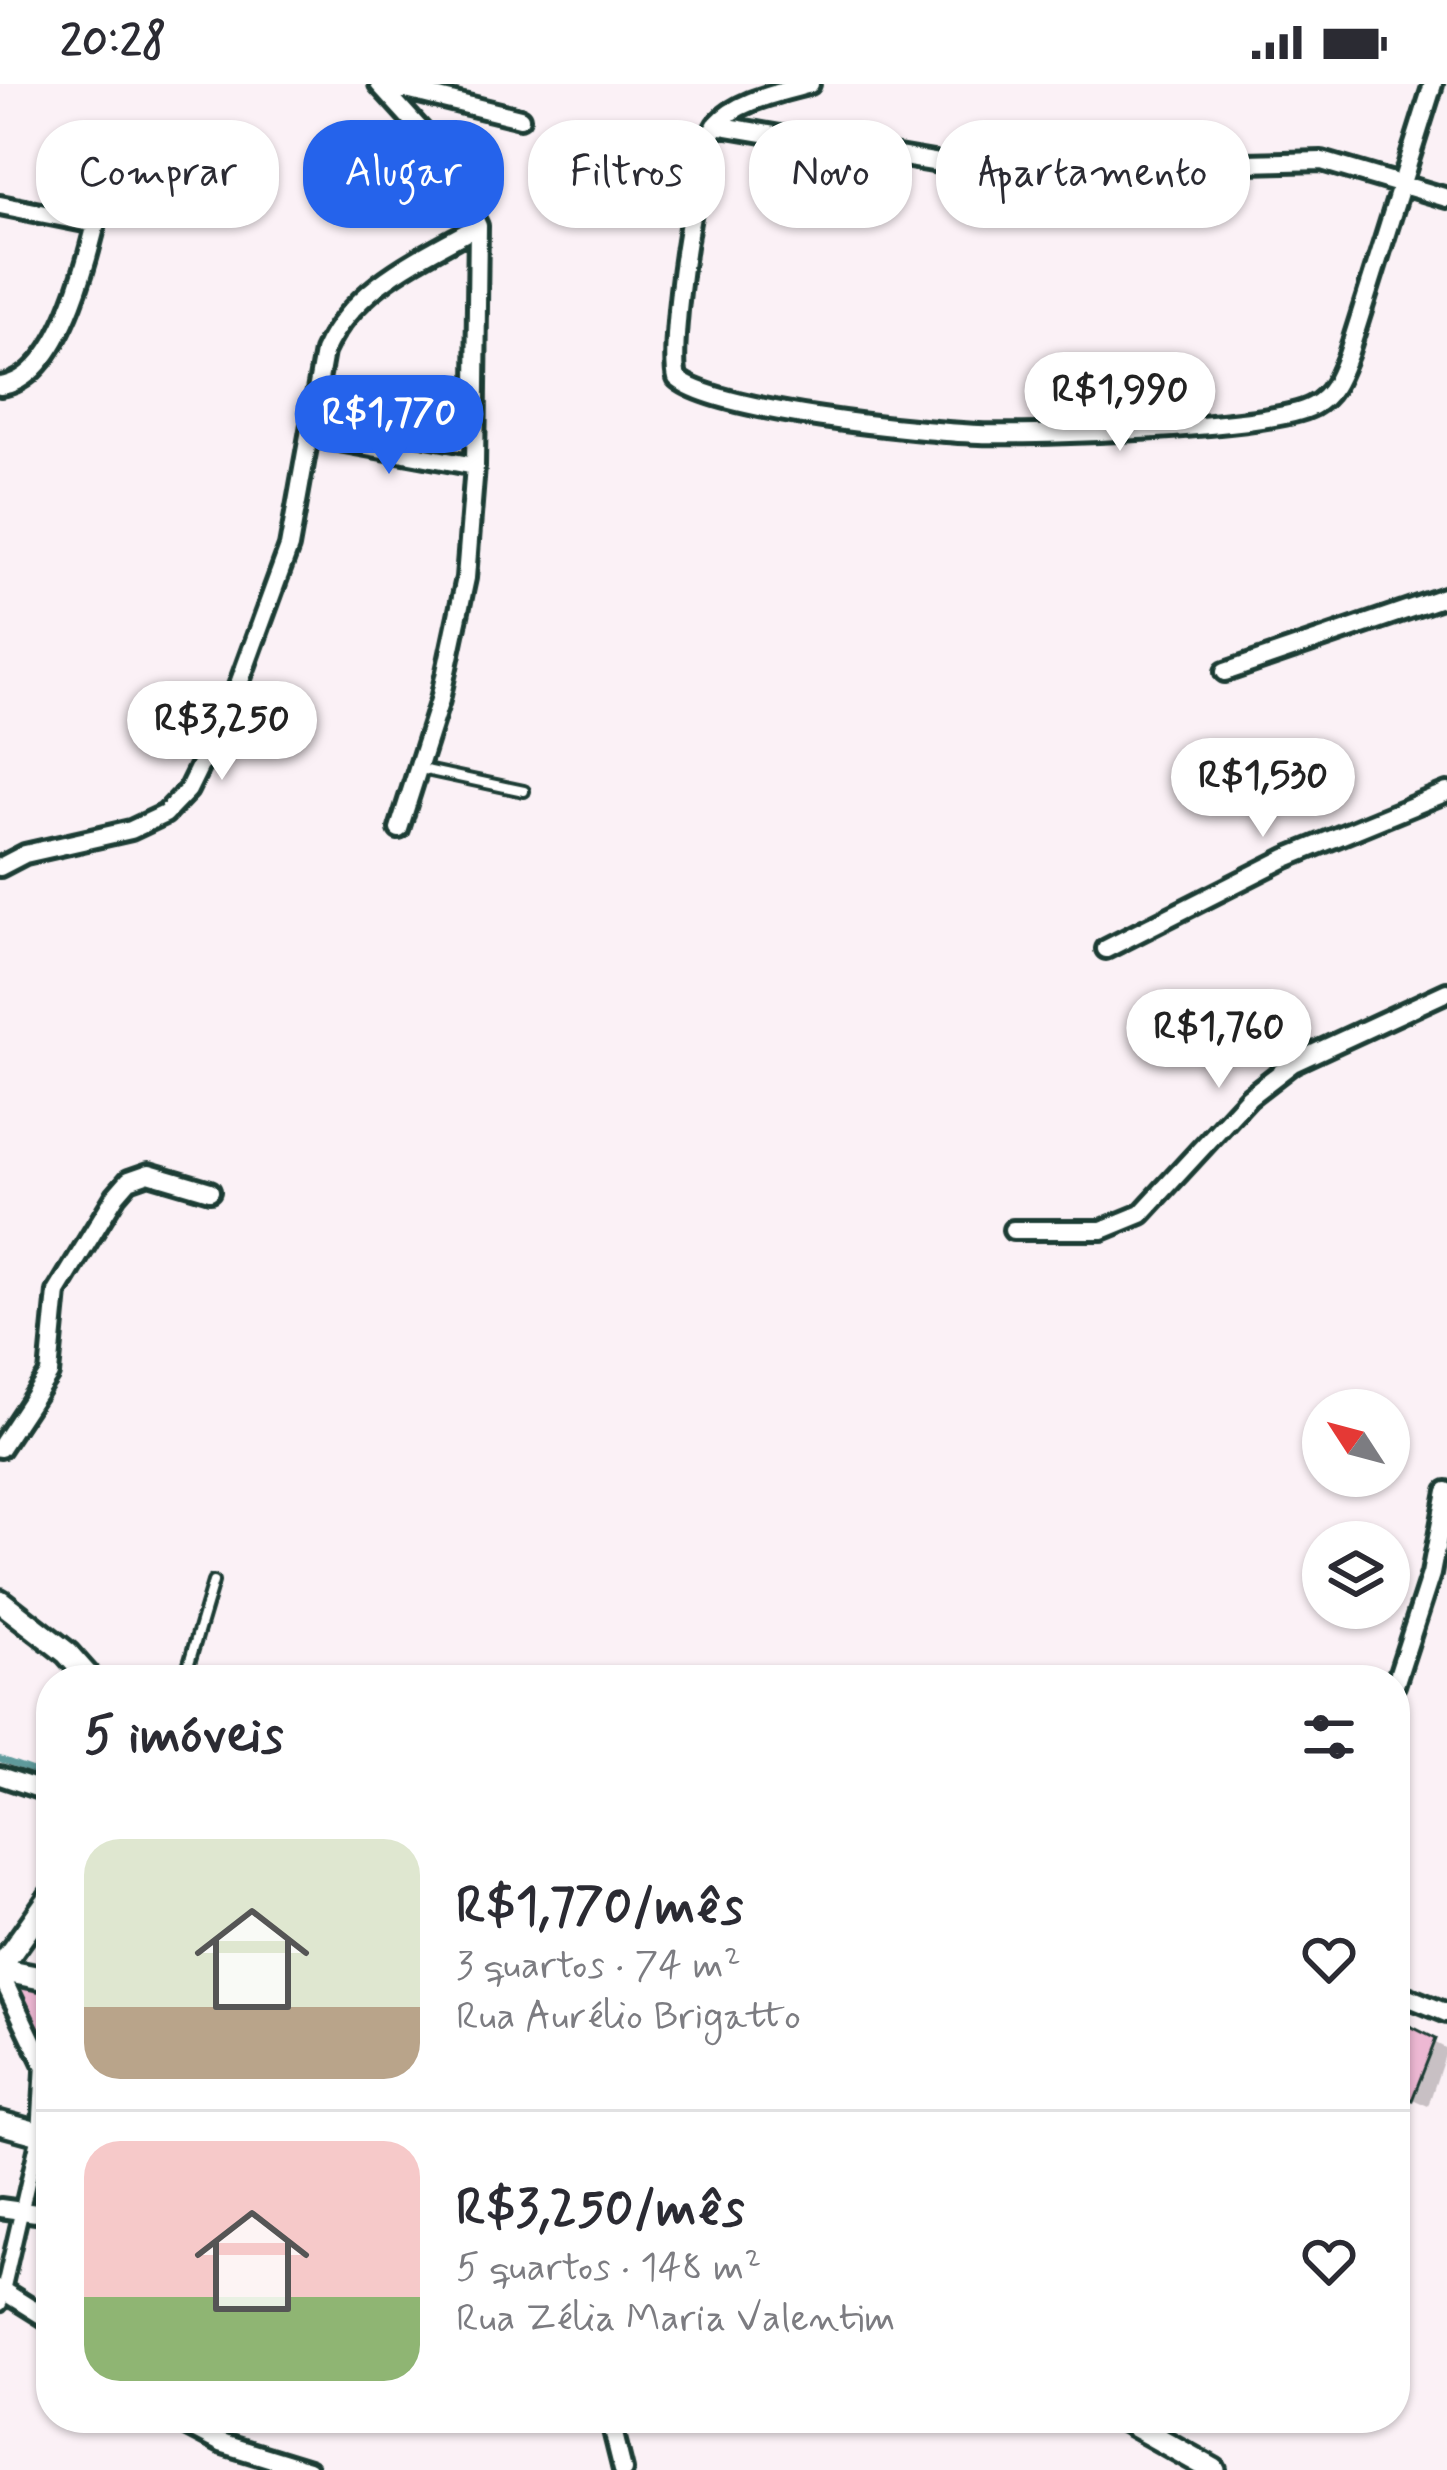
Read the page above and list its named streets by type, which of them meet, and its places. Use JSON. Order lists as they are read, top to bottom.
{
  "north": "top left",
  "page": {
    "status": "20:28",
    "chip": [
      "Comprar",
      "Alugar",
      "Filtros",
      "Novo",
      "Apartamento"
    ],
    "price": [
      "R$1,990",
      "R$1,770",
      "R$3,250",
      "R$1,530",
      "R$1,760"
    ],
    "heading": "5 imóveis",
    "list": [
      {
        "name": "R$1,770/mês",
        "note": "3 quartos · 74 m² · Rua Aurélio Brigatto"
      },
      {
        "name": "R$3,250/mês",
        "note": "5 quartos · 148 m² · Rua Zélia Maria Valentim"
      }
    ]
  }
}
